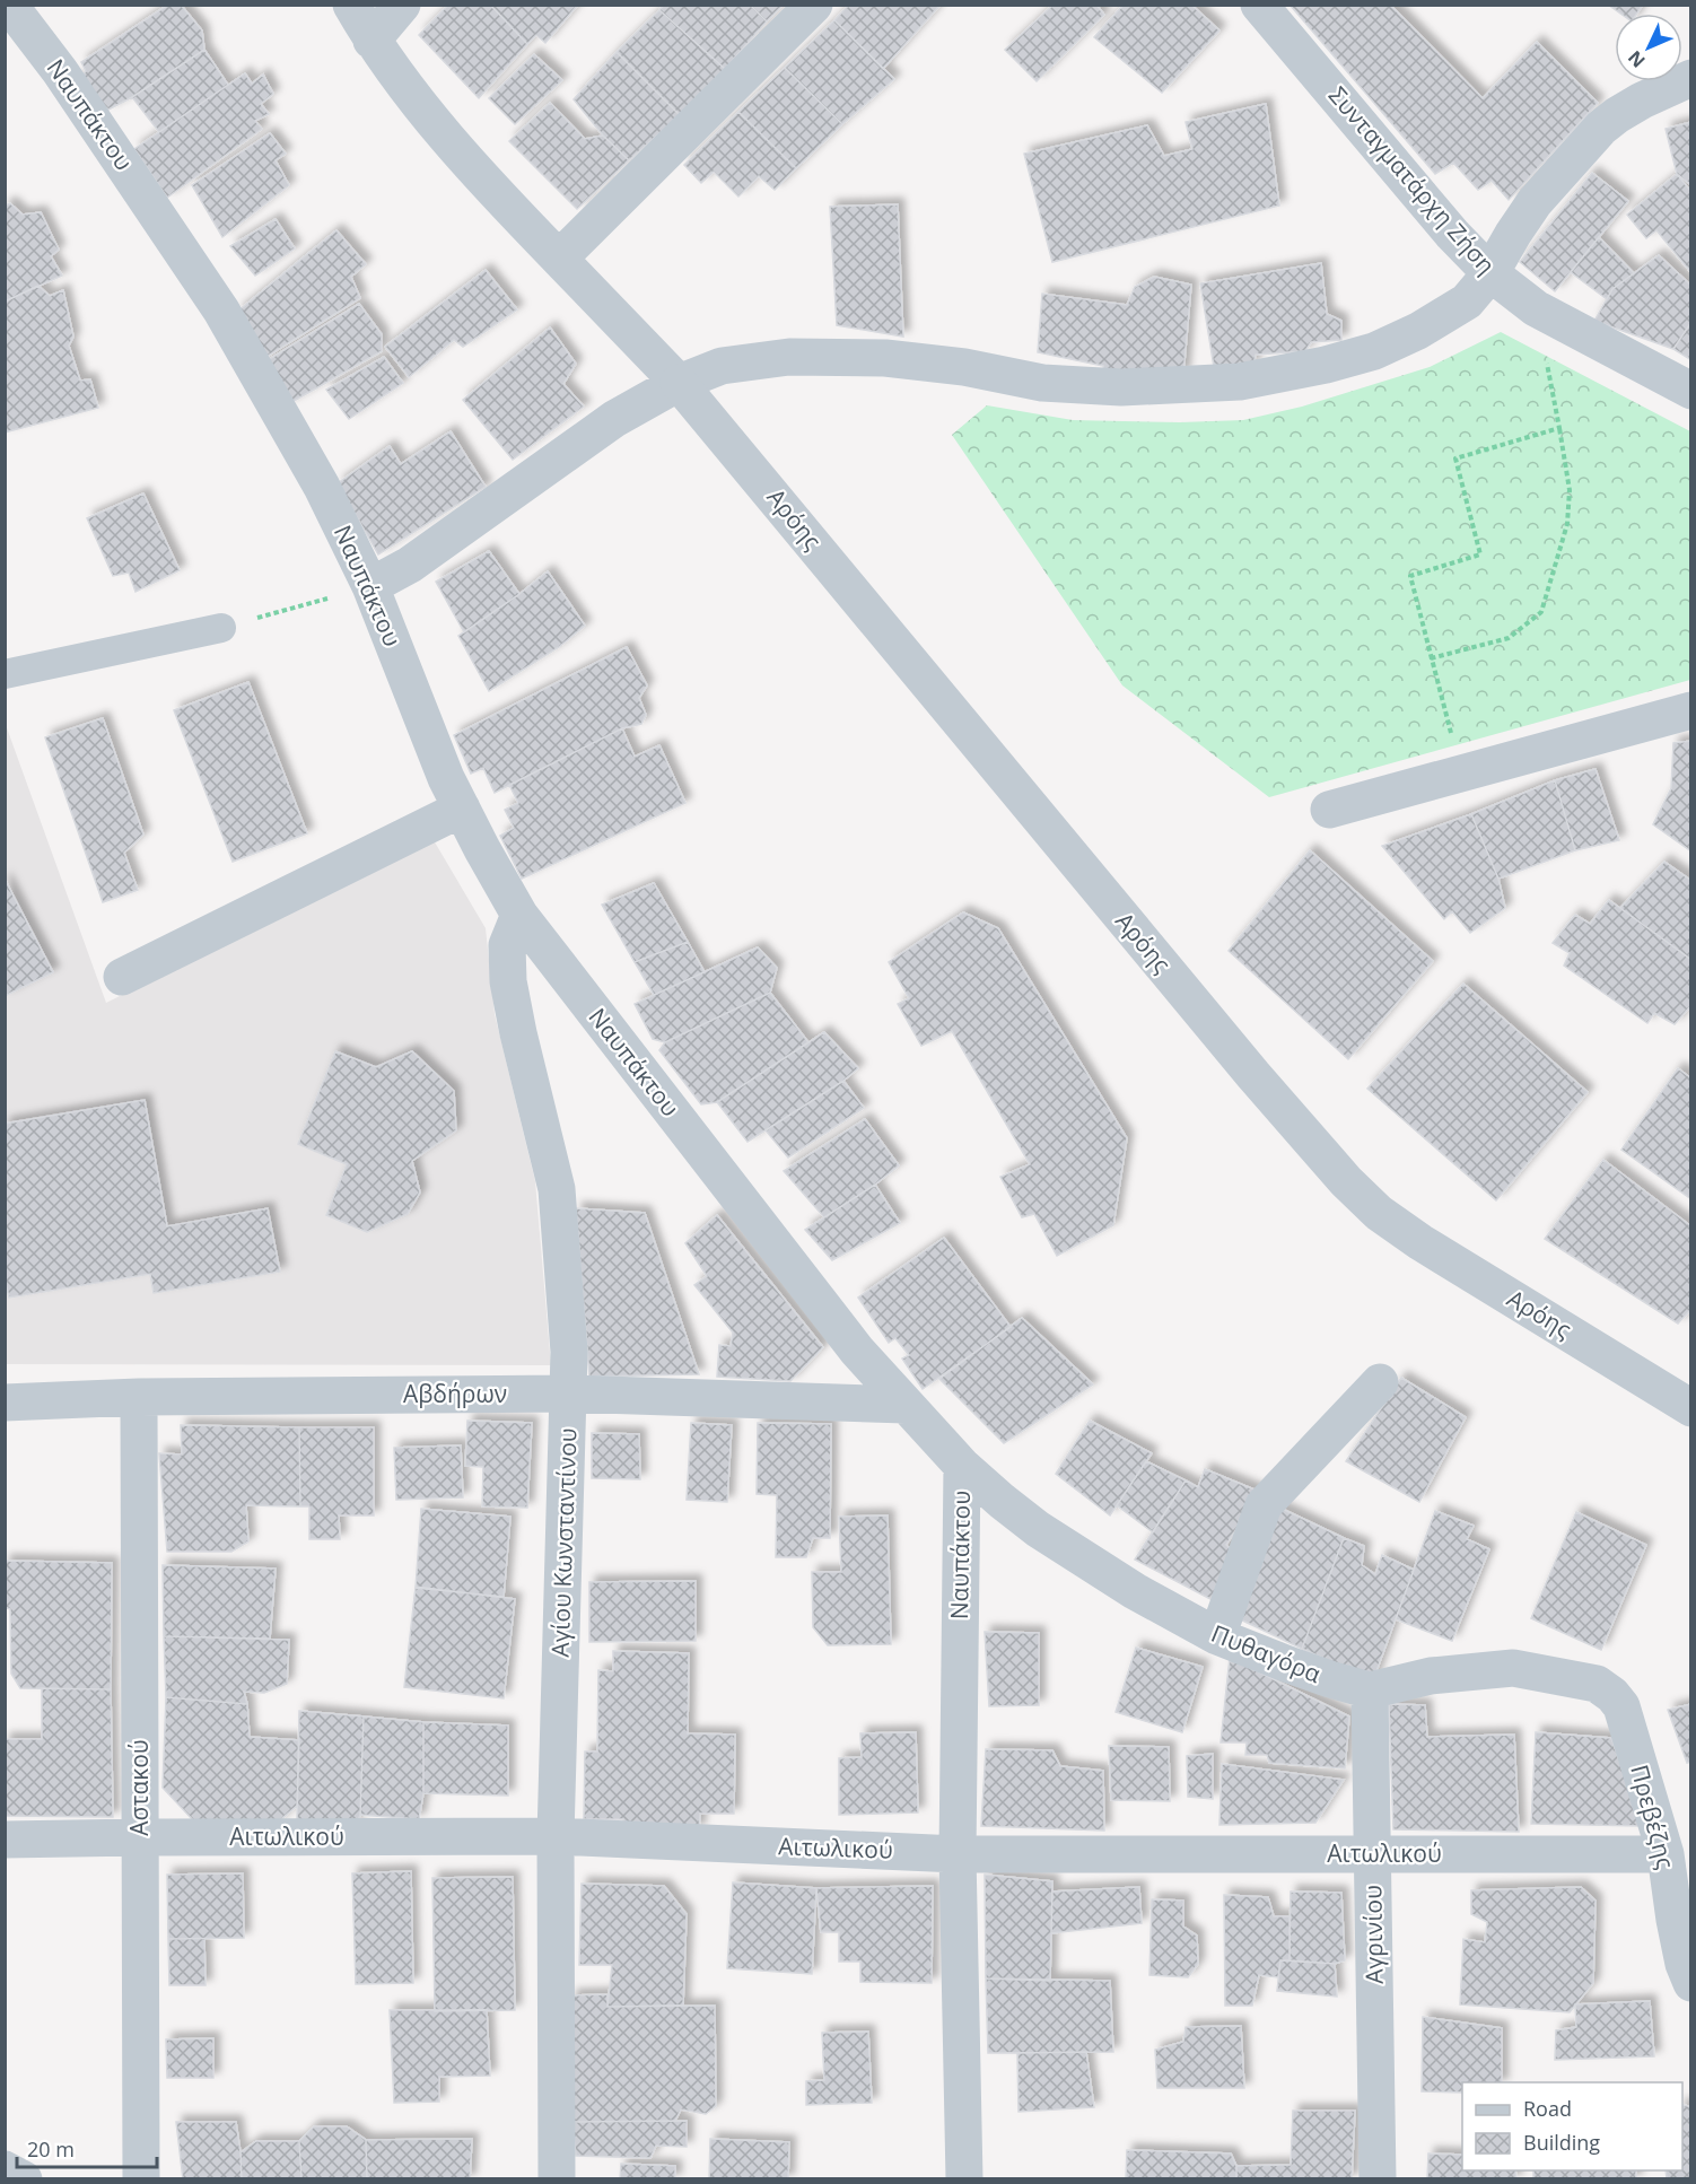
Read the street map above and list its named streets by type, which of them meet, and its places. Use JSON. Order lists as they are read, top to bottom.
{
  "streets": {
    "street": [
      "Ναυπάκτου",
      "Συνταγματάρχη Ζήση",
      "Αρόης",
      "Αβδήρων",
      "Αγίου Κωνσταντίνου",
      "Πυθαγόρα",
      "Αστακού",
      "Πρεβέζης",
      "Αιτωλικού",
      "Αγρινίου"
    ]
  },
  "crossings": [
    ["Ναυπάκτου", "Αβδήρων"],
    ["Ναυπάκτου", "Αγίου Κωνσταντίνου"],
    ["Ναυπάκτου", "Πυθαγόρα"],
    ["Ναυπάκτου", "Αιτωλικού"],
    ["Αβδήρων", "Αγίου Κωνσταντίνου"],
    ["Αβδήρων", "Αστακού"],
    ["Αγίου Κωνσταντίνου", "Αιτωλικού"],
    ["Πυθαγόρα", "Πρεβέζης"],
    ["Πυθαγόρα", "Αγρινίου"],
    ["Αστακού", "Αιτωλικού"],
    ["Πρεβέζης", "Αιτωλικού"],
    ["Αιτωλικού", "Αγρινίου"]
  ],
  "legend": ["Road", "Building"],
  "scale_bar": "20 m",
  "north": "bottom left"
}
